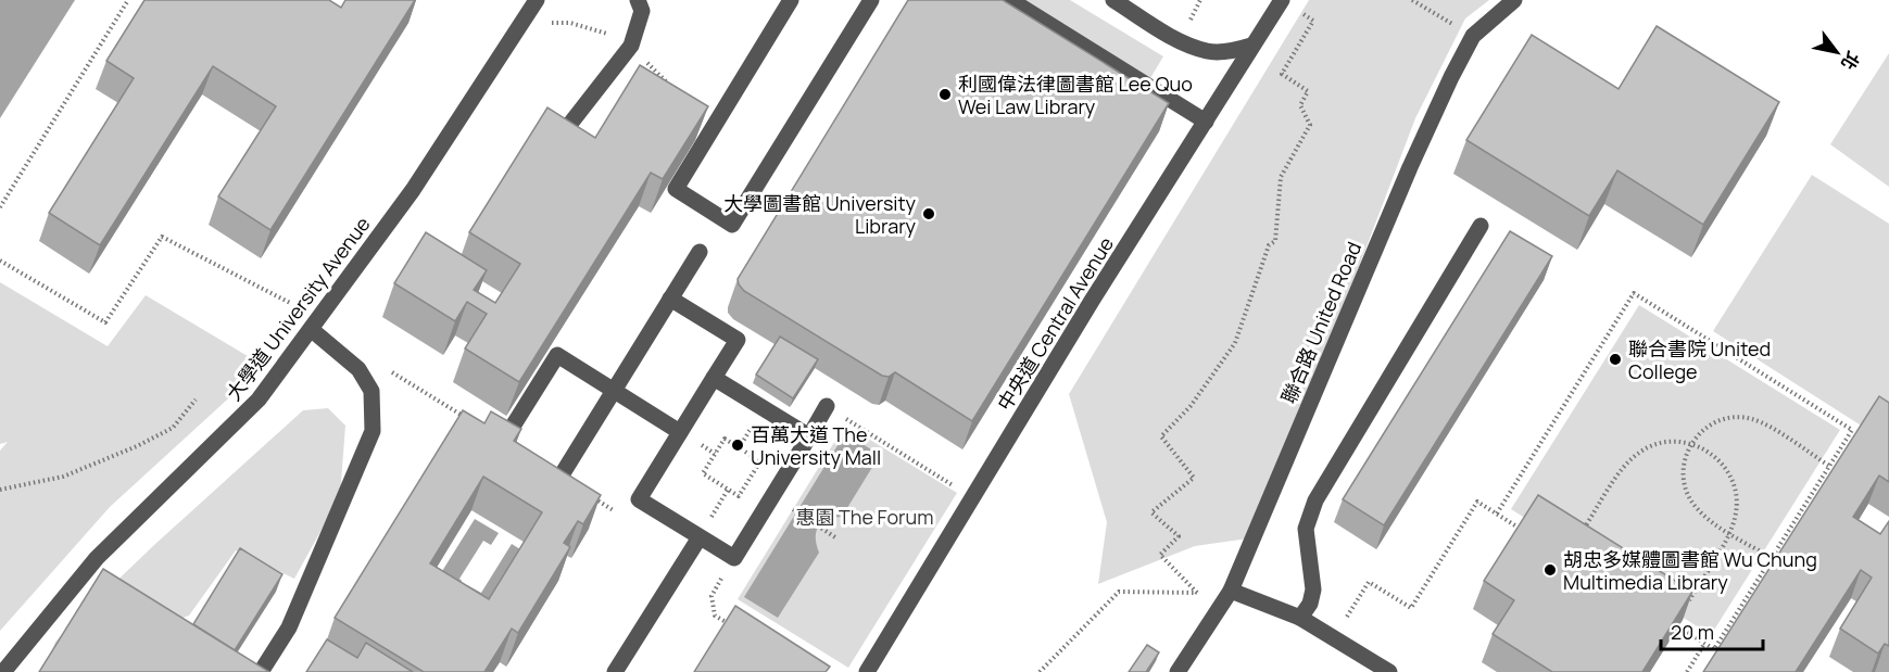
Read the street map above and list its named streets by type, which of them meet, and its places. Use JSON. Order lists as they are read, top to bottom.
{
  "streets": {
    "street": ["大學道 University Avenue", "聯合路 United Road", "中央道 Central Avenue"]
  },
  "parks": ["惠園 The Forum"],
  "places": [
    "利國偉法律圖書館 Lee Quo Wei Law Library",
    "大學圖書館 University Library",
    "聯合書院 United College",
    "百萬大道 The University Mall",
    "胡忠多媒體圖書館 Wu Chung Multimedia Library"
  ],
  "scale_bar": "20 m",
  "north": "bottom right"
}
